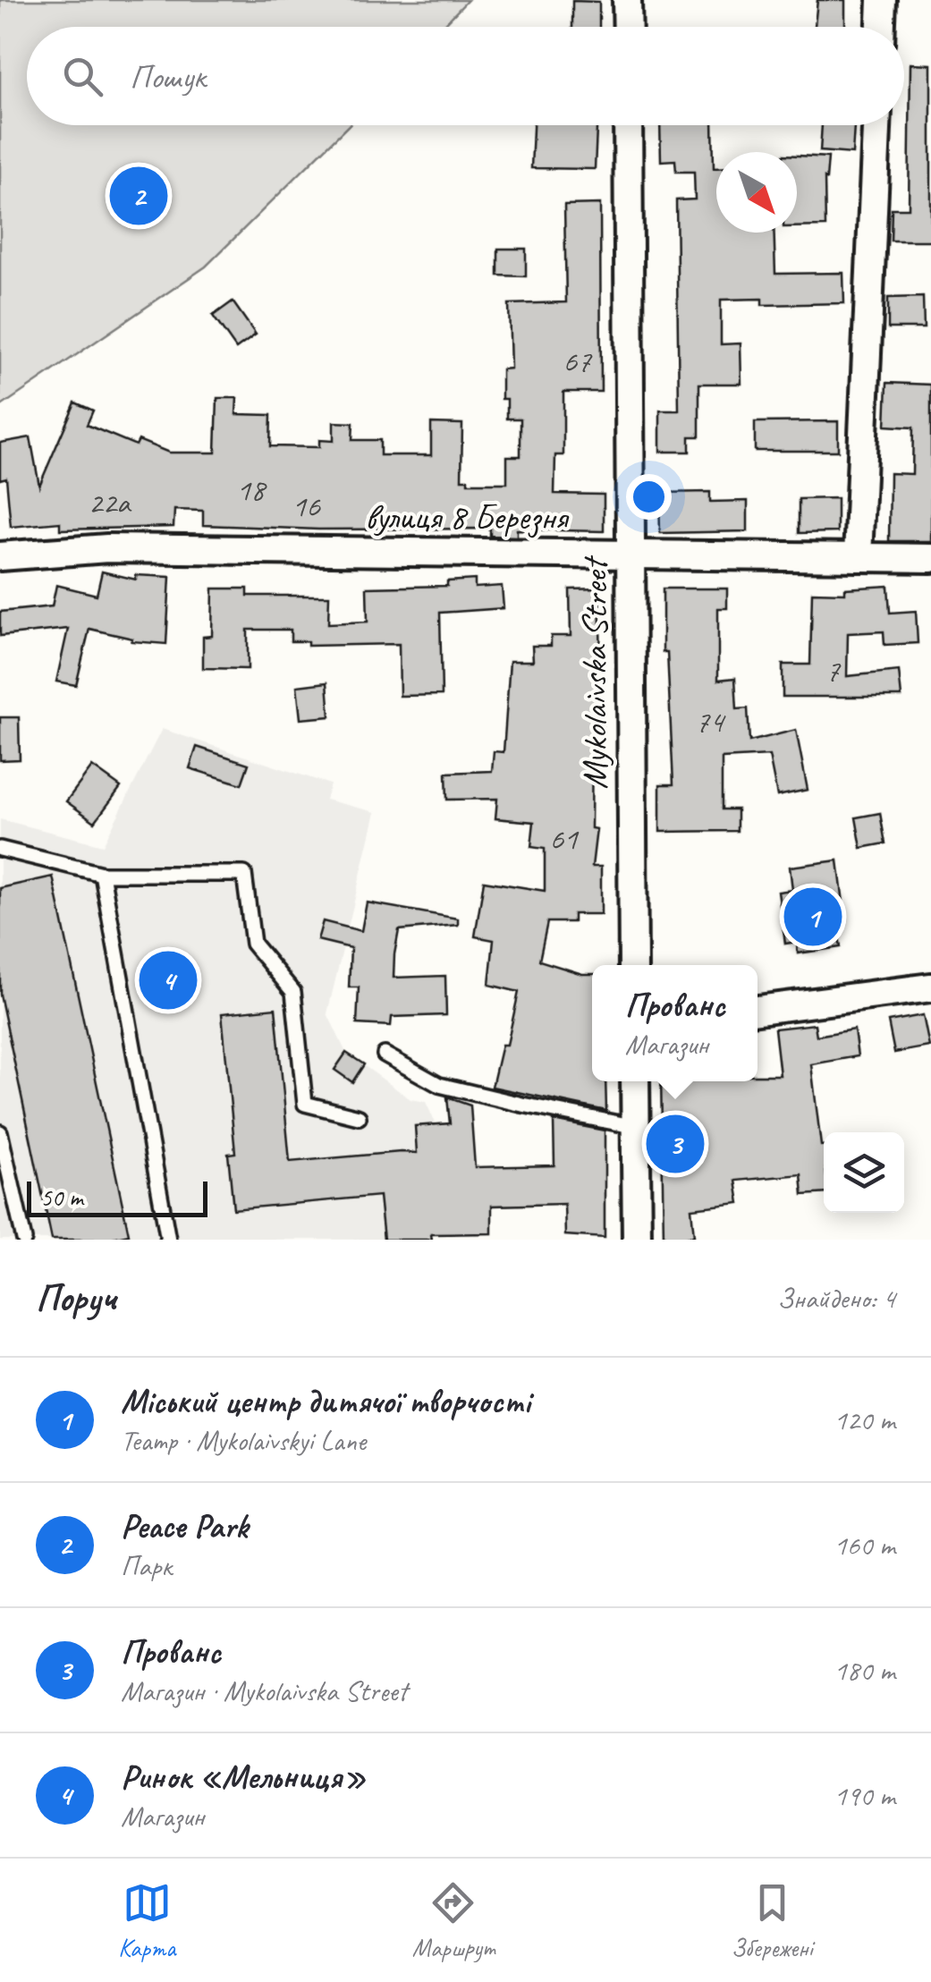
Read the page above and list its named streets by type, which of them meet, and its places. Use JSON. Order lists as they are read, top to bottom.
{
  "streets": {
    "street": ["вулиця 8 Березня", "Mykolaivska Street"]
  },
  "crossings": [
    ["вулиця 8 Березня", "Mykolaivska Street"]
  ],
  "house_numbers": [
    "67",
    "18",
    "22а",
    "16",
    "7",
    "74",
    "61"
  ],
  "scale_bar": "50 m",
  "north": "bottom right",
  "page": {
    "search": "Пошук",
    "pins": [
      "2",
      "1",
      "4",
      "3"
    ],
    "popup": ["Прованс", "Магазин"],
    "scale": "50 m",
    "heading": ["Поруч", "Знайдено: 4"],
    "list": [
      {
        "mark": "1",
        "name": "Міський центр дитячої творчості",
        "note": "Театр · Mykolaivskyi Lane",
        "value": "120 m"
      },
      {
        "mark": "2",
        "name": "Peace Park",
        "note": "Парк",
        "value": "160 m"
      },
      {
        "mark": "3",
        "name": "Прованс",
        "note": "Магазин · Mykolaivska Street",
        "value": "180 m"
      },
      {
        "mark": "4",
        "name": "Ринок «Мельниця»",
        "note": "Магазин",
        "value": "190 m"
      }
    ],
    "nav": ["Карта", "Маршрут", "Збережені"]
  }
}
